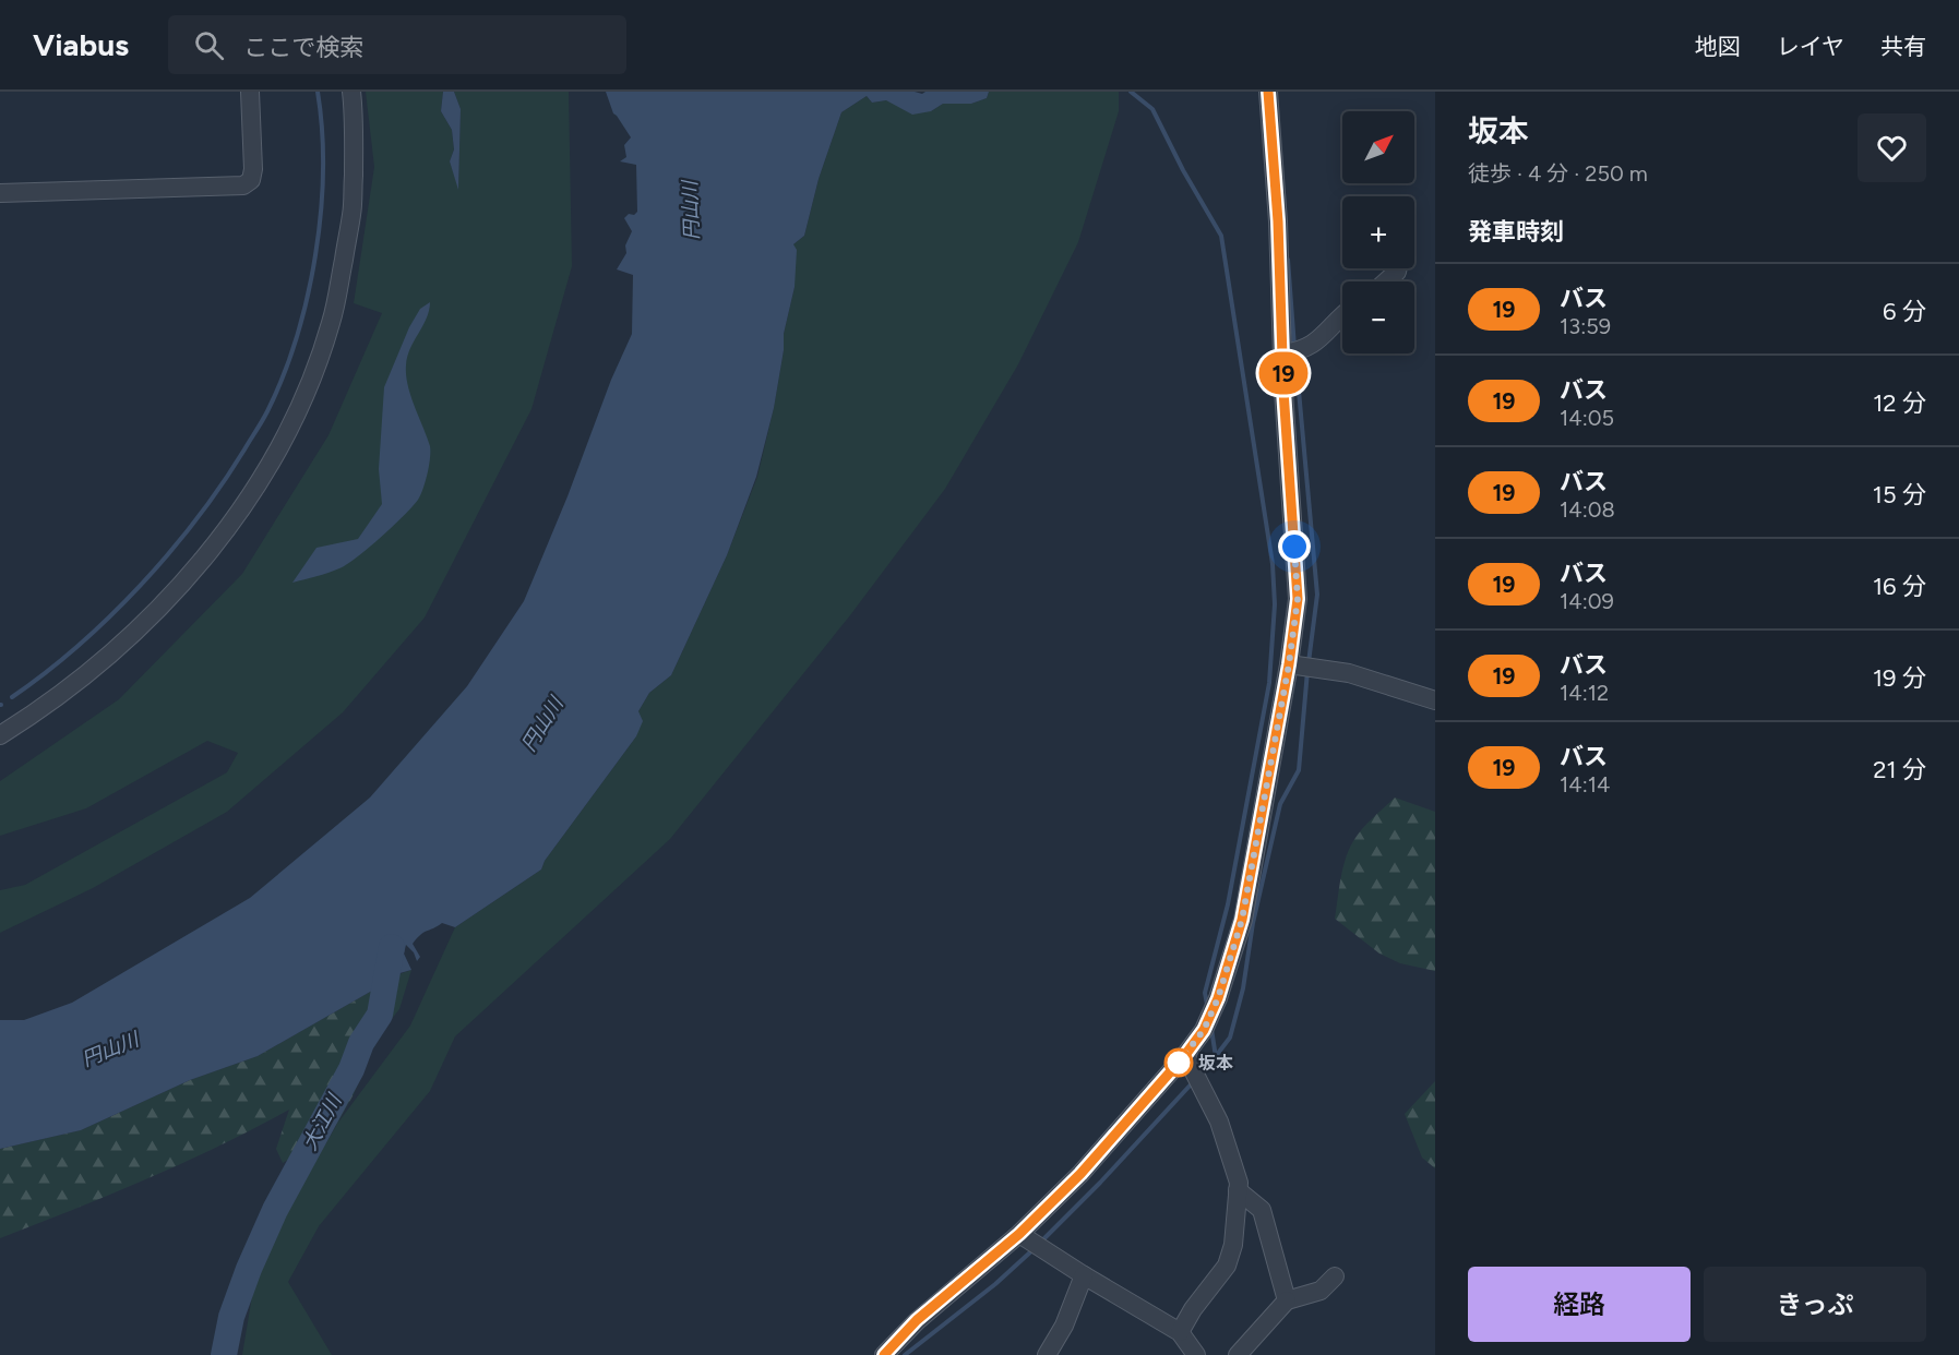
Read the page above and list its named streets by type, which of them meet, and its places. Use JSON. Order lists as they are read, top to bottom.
{
  "water": ["円山川", "大江川"],
  "places": ["坂本"],
  "lines": ["bus line 19"],
  "north": "top right",
  "page": {
    "header": "Viabus",
    "search": "ここで検索",
    "nav": ["地図", "レイヤ", "共有"],
    "on_map": "19",
    "heading": [
      ["坂本", "徒歩 · 4 分 · 250 m"],
      "発車時刻"
    ],
    "map_buttons": ["+", "−"],
    "list": [
      {
        "mark": "19",
        "name": "バス",
        "note": "13:59",
        "value": "6 分"
      },
      {
        "mark": "19",
        "name": "バス",
        "note": "14:05",
        "value": "12 分"
      },
      {
        "mark": "19",
        "name": "バス",
        "note": "14:08",
        "value": "15 分"
      },
      {
        "mark": "19",
        "name": "バス",
        "note": "14:09",
        "value": "16 分"
      },
      {
        "mark": "19",
        "name": "バス",
        "note": "14:12",
        "value": "19 分"
      },
      {
        "mark": "19",
        "name": "バス",
        "note": "14:14",
        "value": "21 分"
      }
    ],
    "buttons": ["経路", "きっぷ"]
  }
}
